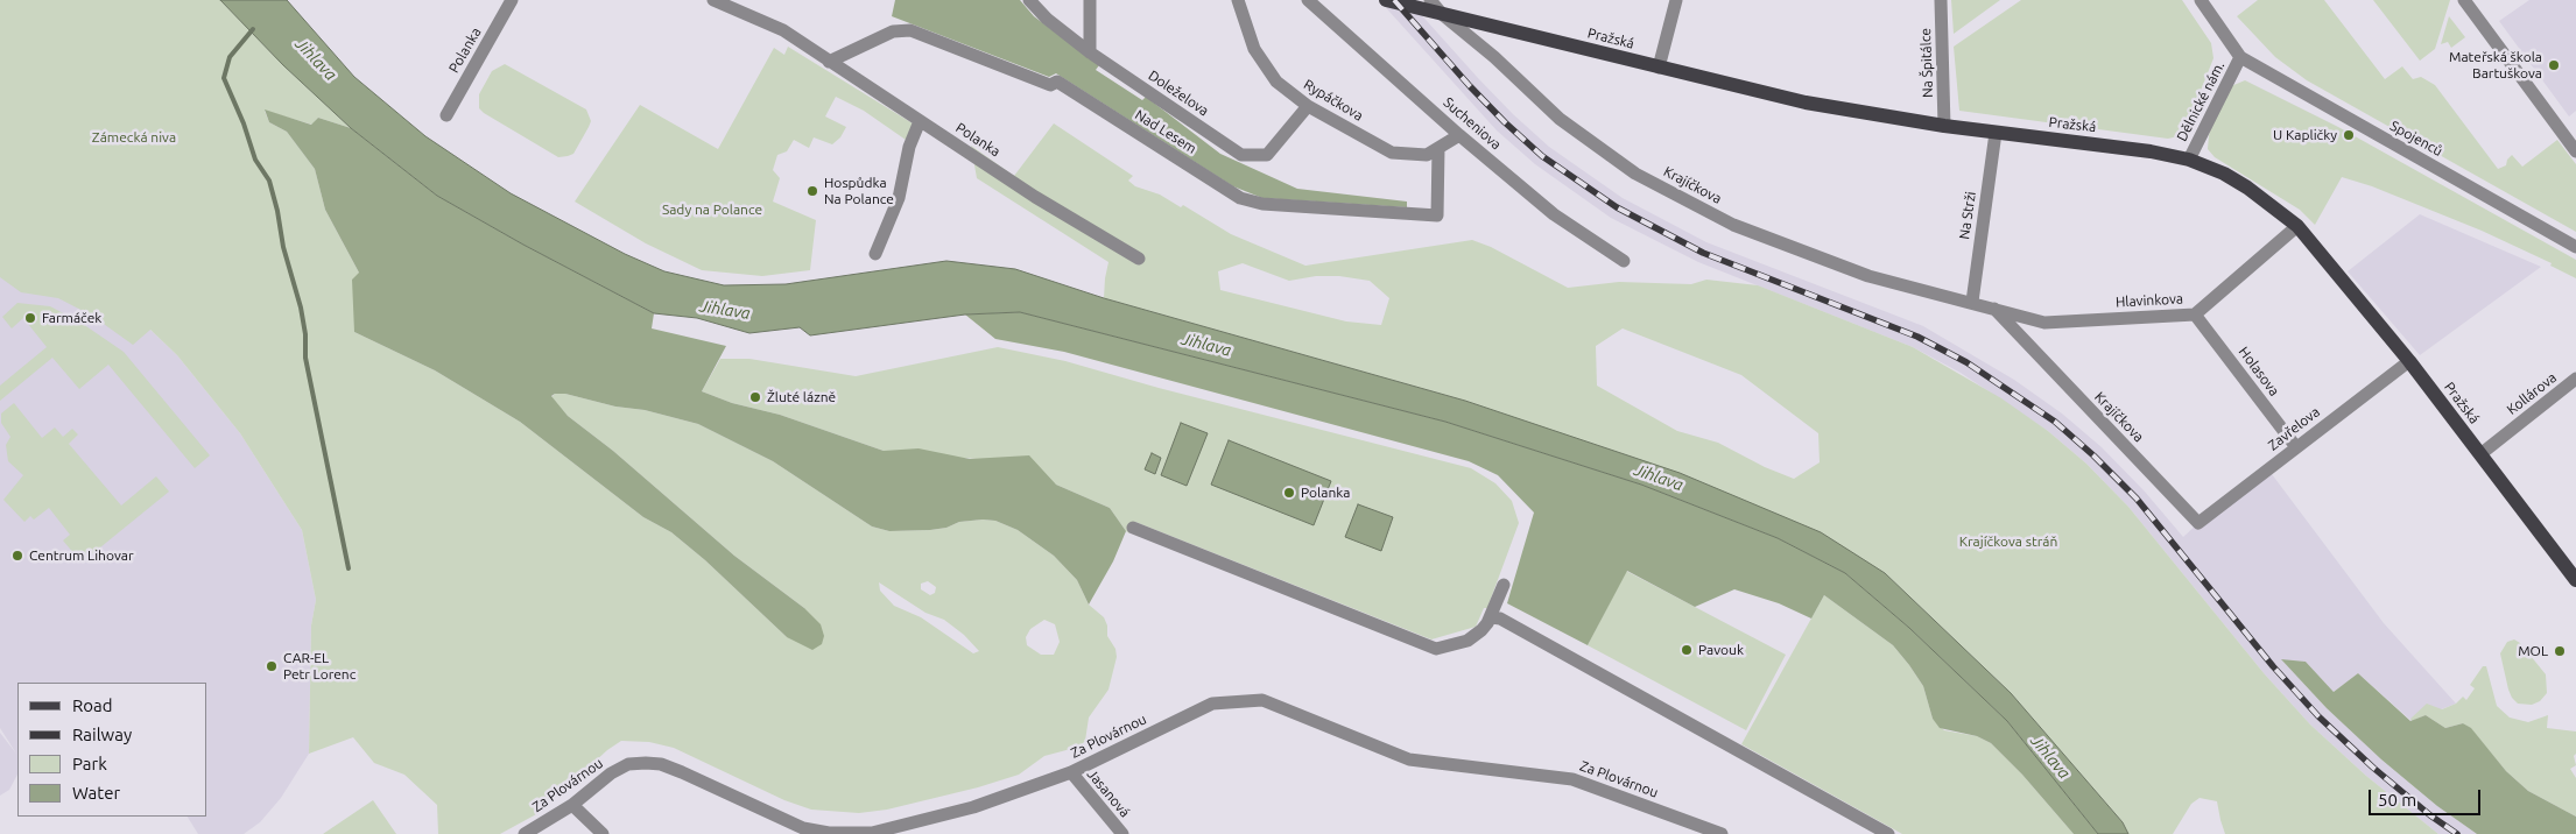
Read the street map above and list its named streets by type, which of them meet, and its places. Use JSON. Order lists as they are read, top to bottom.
{
  "streets": {
    "main road": ["Pražská"],
    "street": [
      "Polanka",
      "Na Špitálce",
      "Doleželova",
      "Rypáčkova",
      "Dělnické nám.",
      "Sucheniova",
      "Nad Lesem",
      "Spojenců",
      "Krajíčkova",
      "Na Strži",
      "Hlavinkova",
      "Holasova",
      "Kollárova",
      "Zavřelova",
      "Za Plovárnou",
      "Jasanová"
    ]
  },
  "crossings": [
    ["Pražská", "Na Špitálce"],
    ["Pražská", "Dělnické nám."],
    ["Pražská", "Krajíčkova"],
    ["Pražská", "Na Strži"],
    ["Pražská", "Hlavinkova"],
    ["Pražská", "Kollárova"],
    ["Pražská", "Zavřelova"],
    ["Polanka", "Nad Lesem"],
    ["Doleželova", "Rypáčkova"],
    ["Rypáčkova", "Sucheniova"],
    ["Rypáčkova", "Nad Lesem"],
    ["Dělnické nám.", "Spojenců"],
    ["Krajíčkova", "Na Strži"],
    ["Krajíčkova", "Hlavinkova"],
    ["Krajíčkova", "Zavřelova"],
    ["Na Strži", "Hlavinkova"],
    ["Hlavinkova", "Holasova"],
    ["Holasova", "Zavřelova"],
    ["Za Plovárnou", "Jasanová"]
  ],
  "water": ["Jihlava"],
  "parks": ["Zámecká niva", "Sady na Polance", "Krajíčkova stráň"],
  "places": [
    "Mateřská škola Bartuškova",
    "U Kapličky",
    "Hospůdka Na Polance",
    "Farmáček",
    "Žluté lázně",
    "Polanka",
    "Centrum Lihovar",
    "Pavouk",
    "MOL",
    "CAR-EL Petr Lorenc"
  ],
  "legend": [
    "Road",
    "Railway",
    "Park",
    "Water"
  ],
  "scale_bar": "50 m"
}
